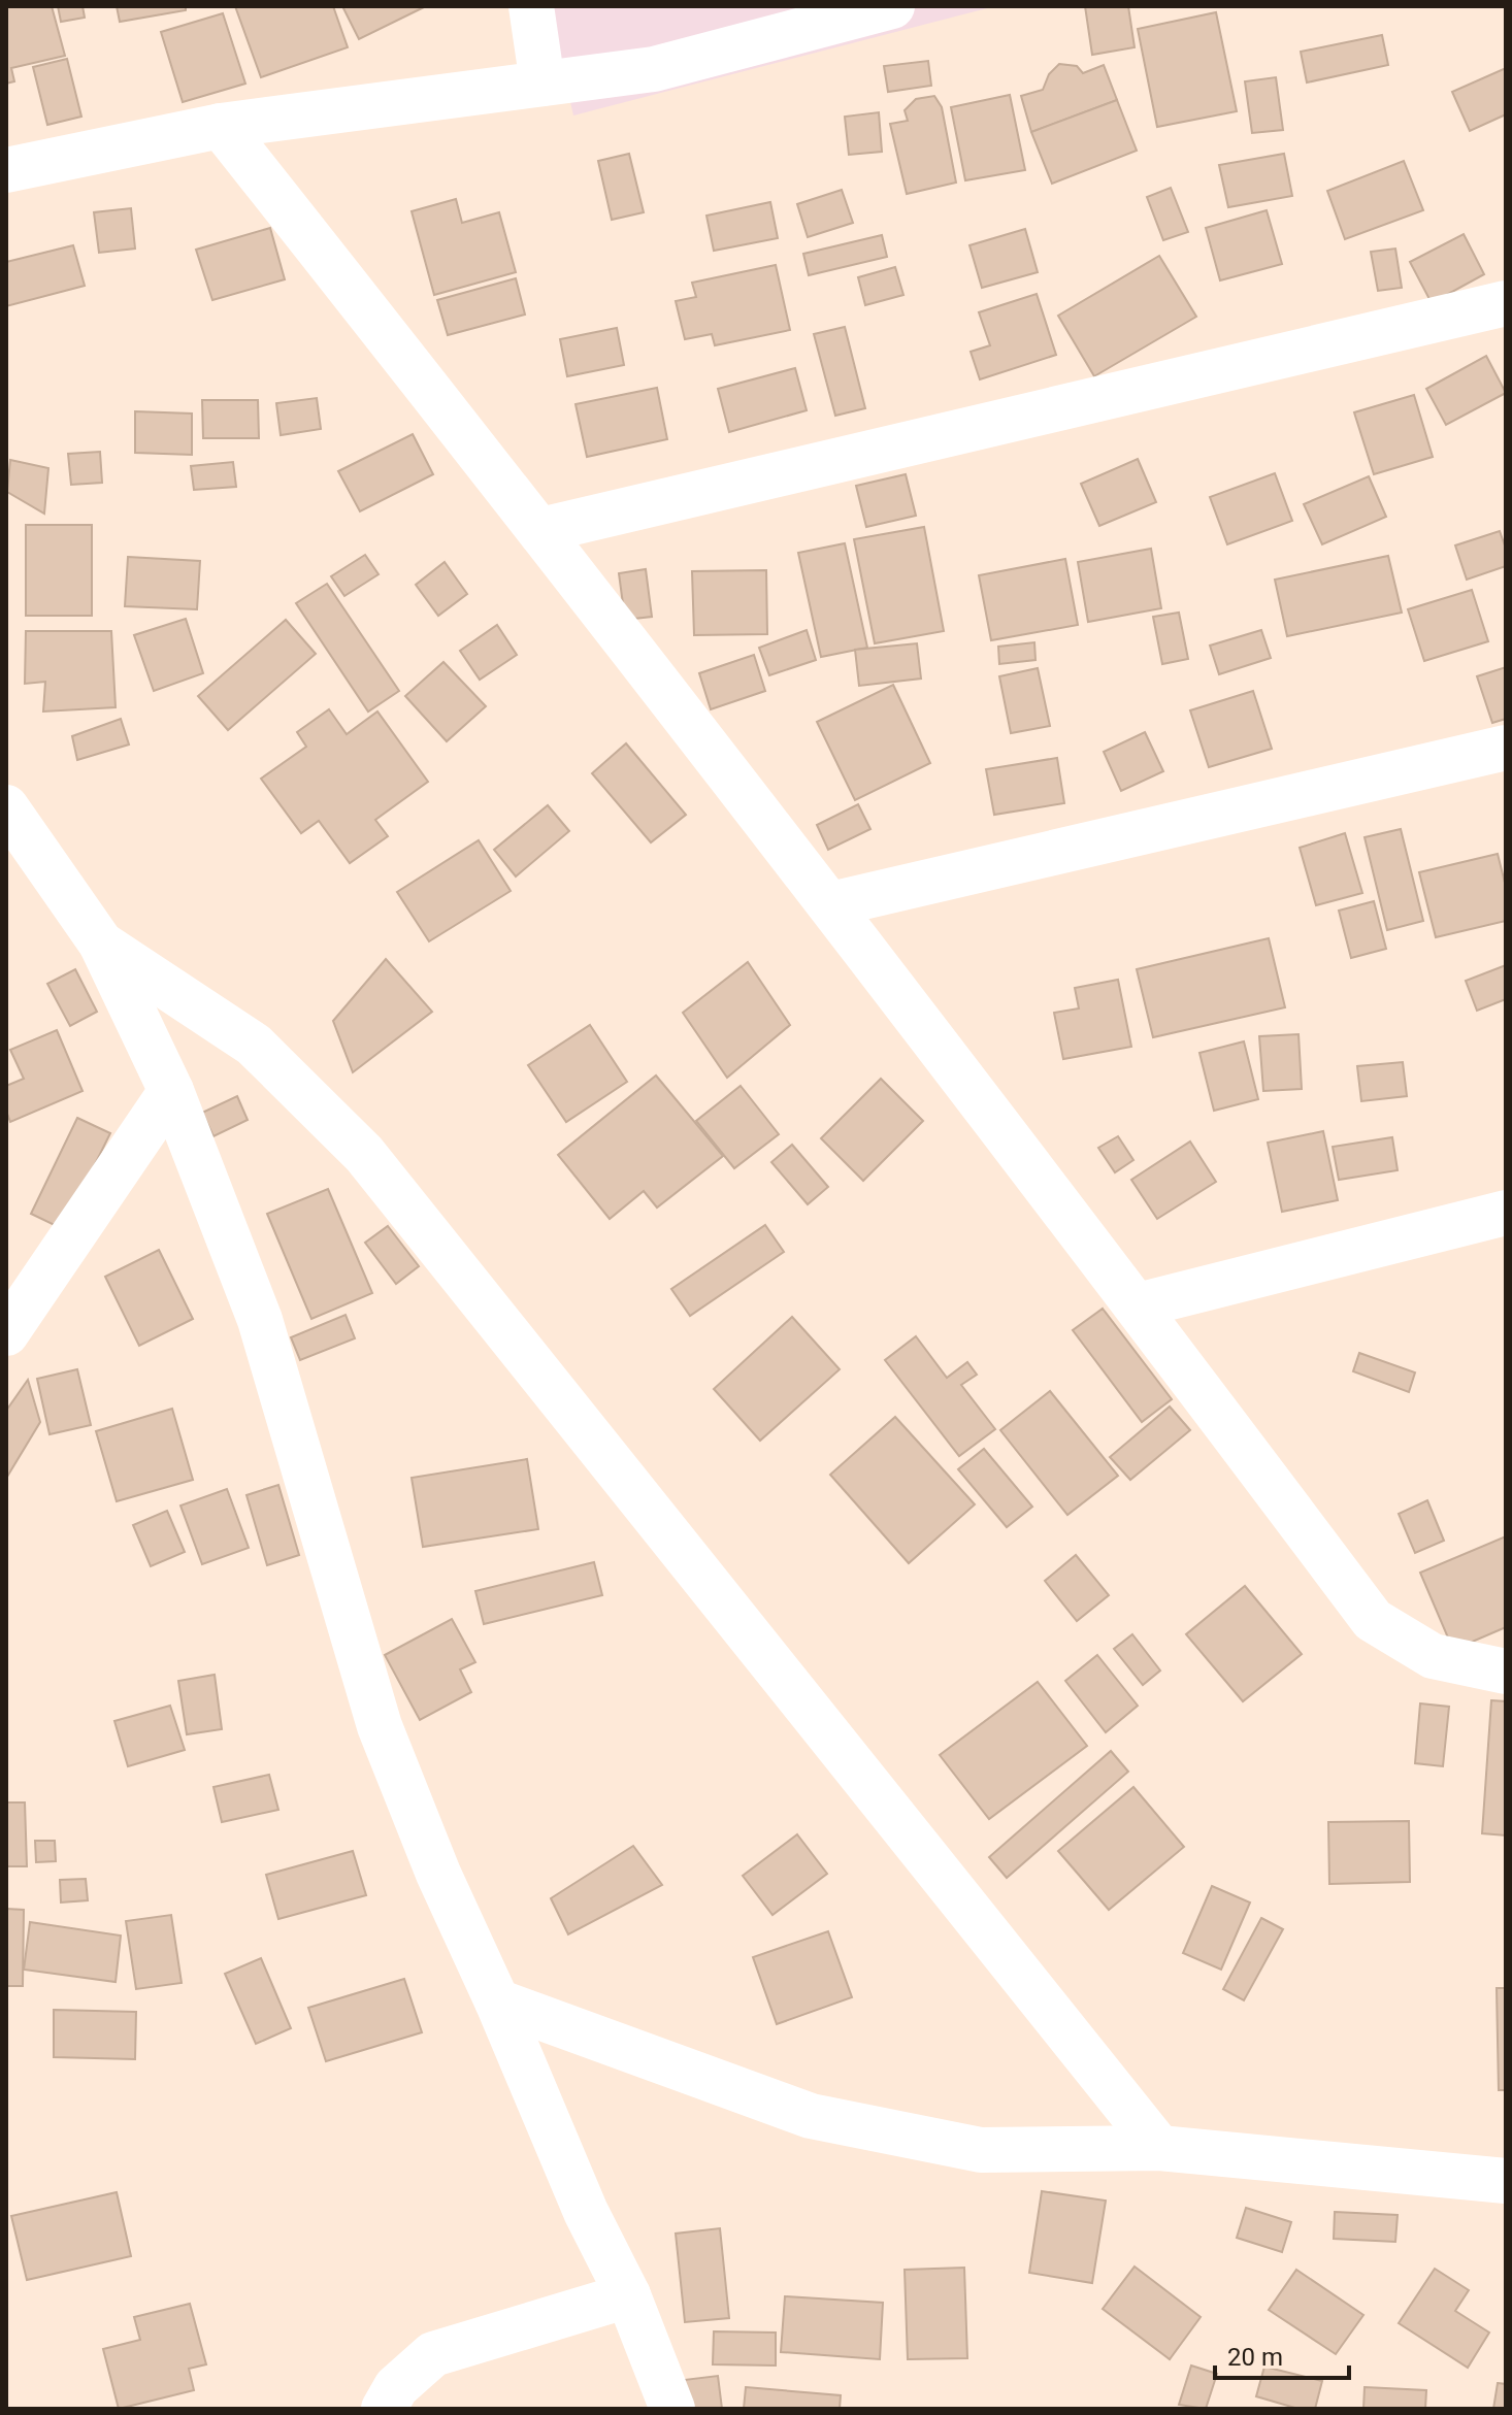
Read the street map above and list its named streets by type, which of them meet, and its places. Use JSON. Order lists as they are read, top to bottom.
{
  "scale_bar": "20 m"
}
